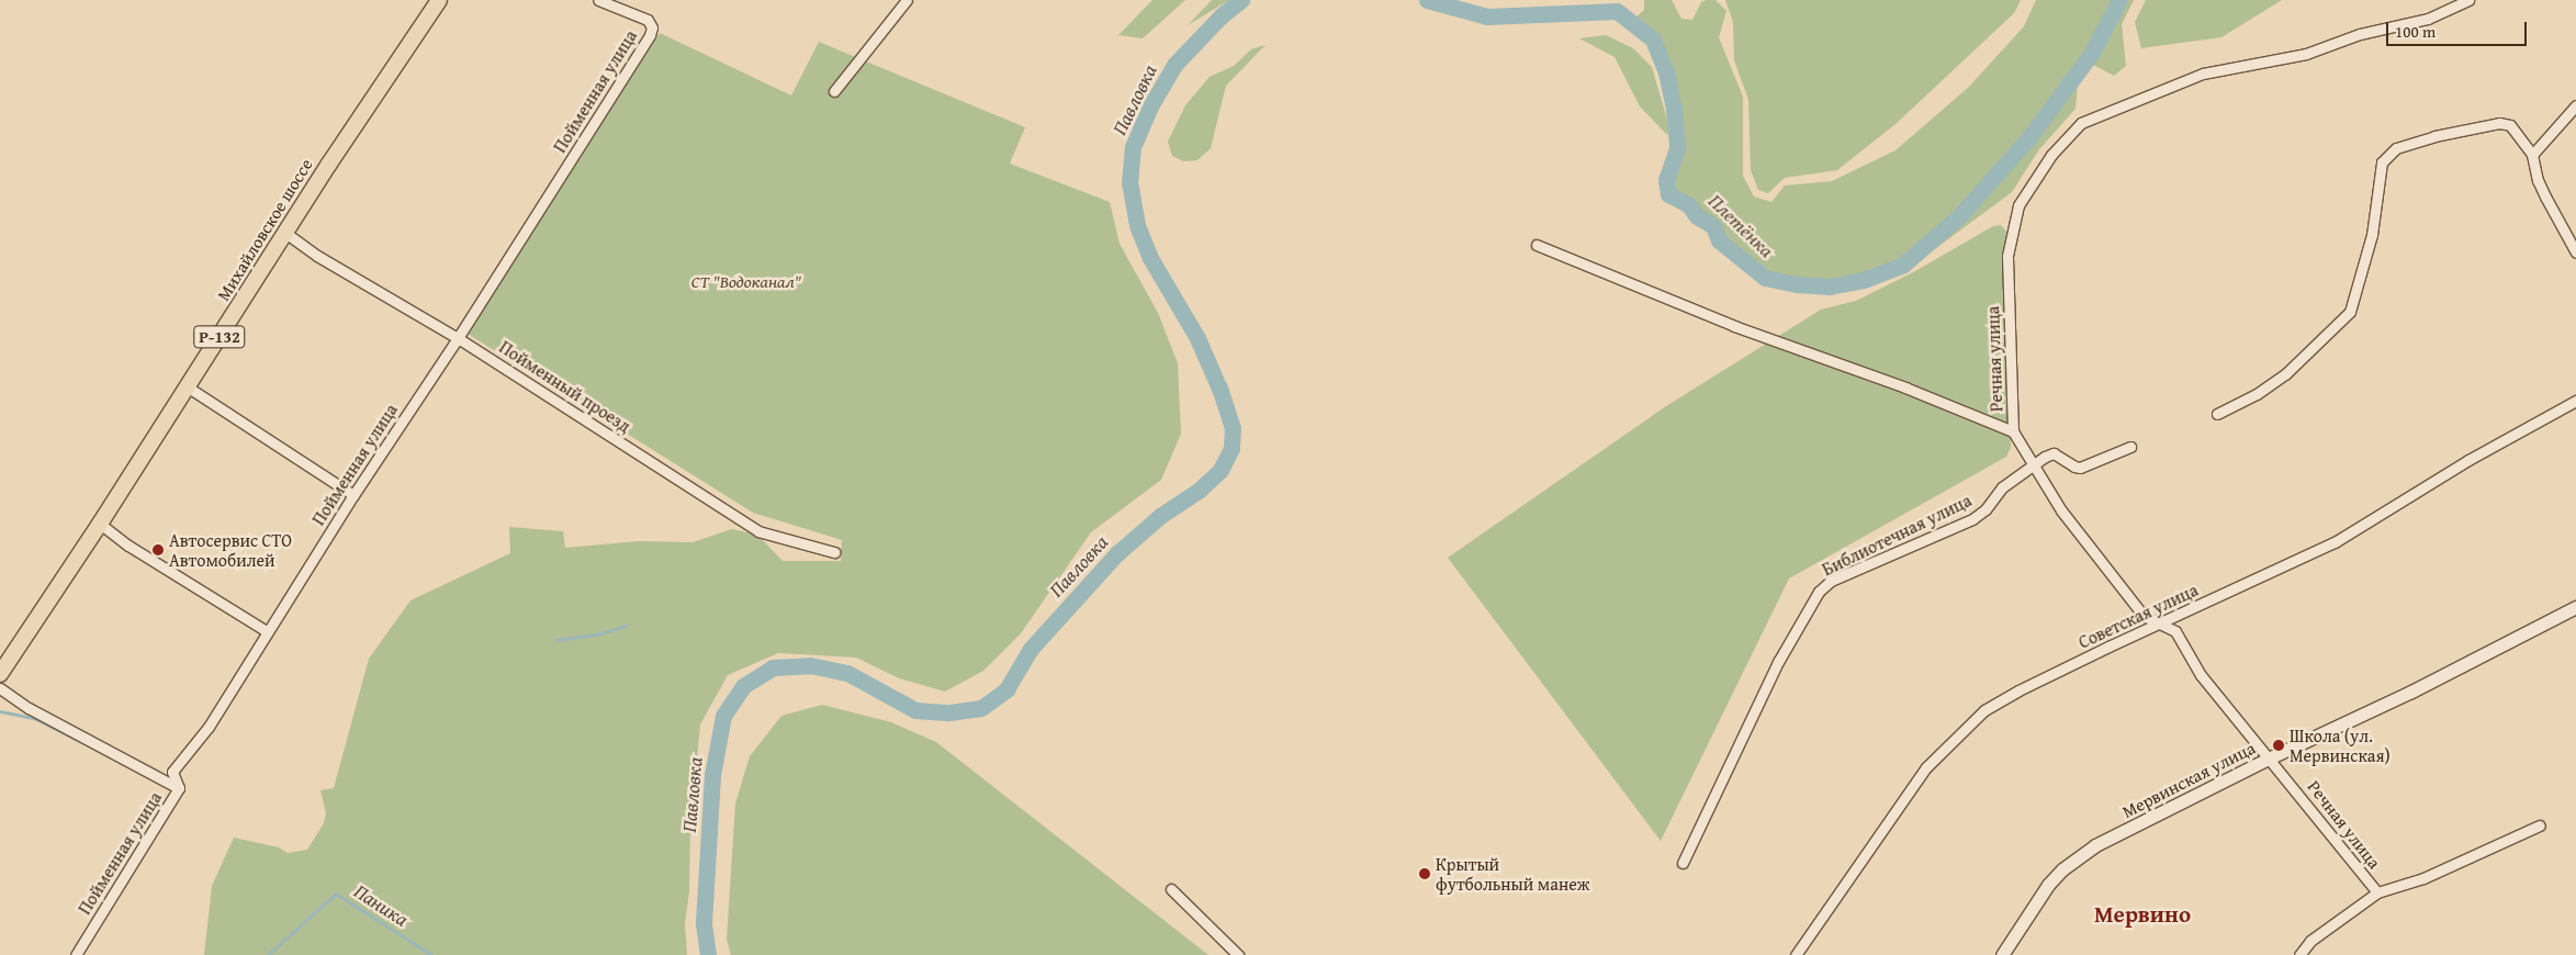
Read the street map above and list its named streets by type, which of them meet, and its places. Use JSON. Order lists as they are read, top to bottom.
{
  "streets": {
    "main road": ["Михайловское шоссе", "Р-132"],
    "street": [
      "Пойменная улица",
      "Речная улица",
      "Пойменный проезд",
      "Библиотечная улица",
      "Советская улица",
      "Мервинская улица"
    ]
  },
  "crossings": [
    ["Пойменная улица", "Пойменный проезд"],
    ["Михайловское шоссе", "Пойменный проезд"],
    ["Речная улица", "Библиотечная улица"],
    ["Речная улица", "Советская улица"],
    ["Речная улица", "Мервинская улица"]
  ],
  "districts": ["Мервино"],
  "water": ["Павловка", "Плетёнка", "Паника"],
  "parks": ["СТ \"Водоканал\""],
  "places": ["Автосервис СТО Автомобилей", "Школа (ул. Мервинская)", "Крытый футбольный манеж"],
  "scale_bar": "100 m"
}
